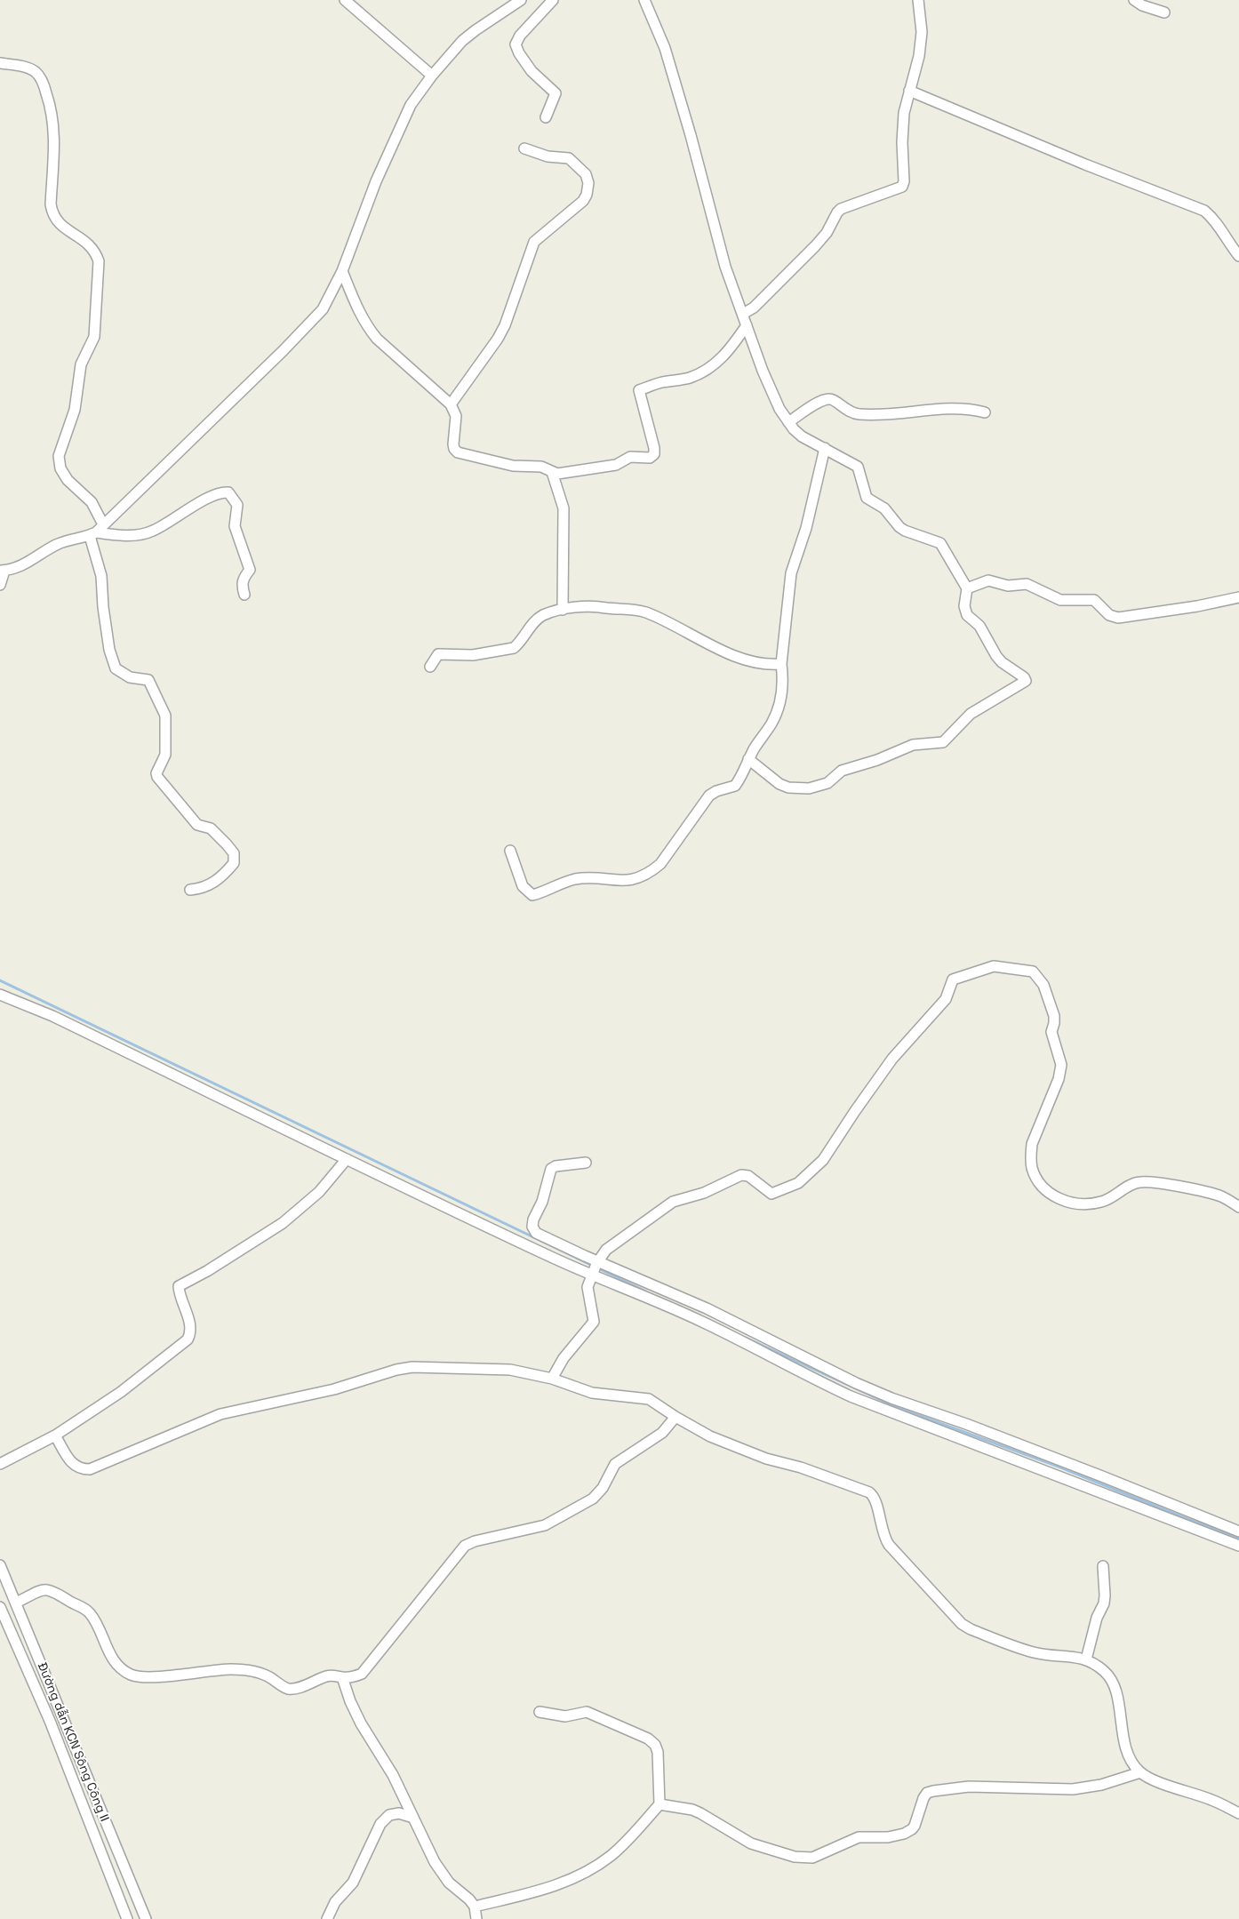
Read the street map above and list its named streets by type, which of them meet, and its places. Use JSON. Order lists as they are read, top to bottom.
{
  "streets": {
    "street": ["Đường dẫn KCN Sông Công II"]
  }
}
